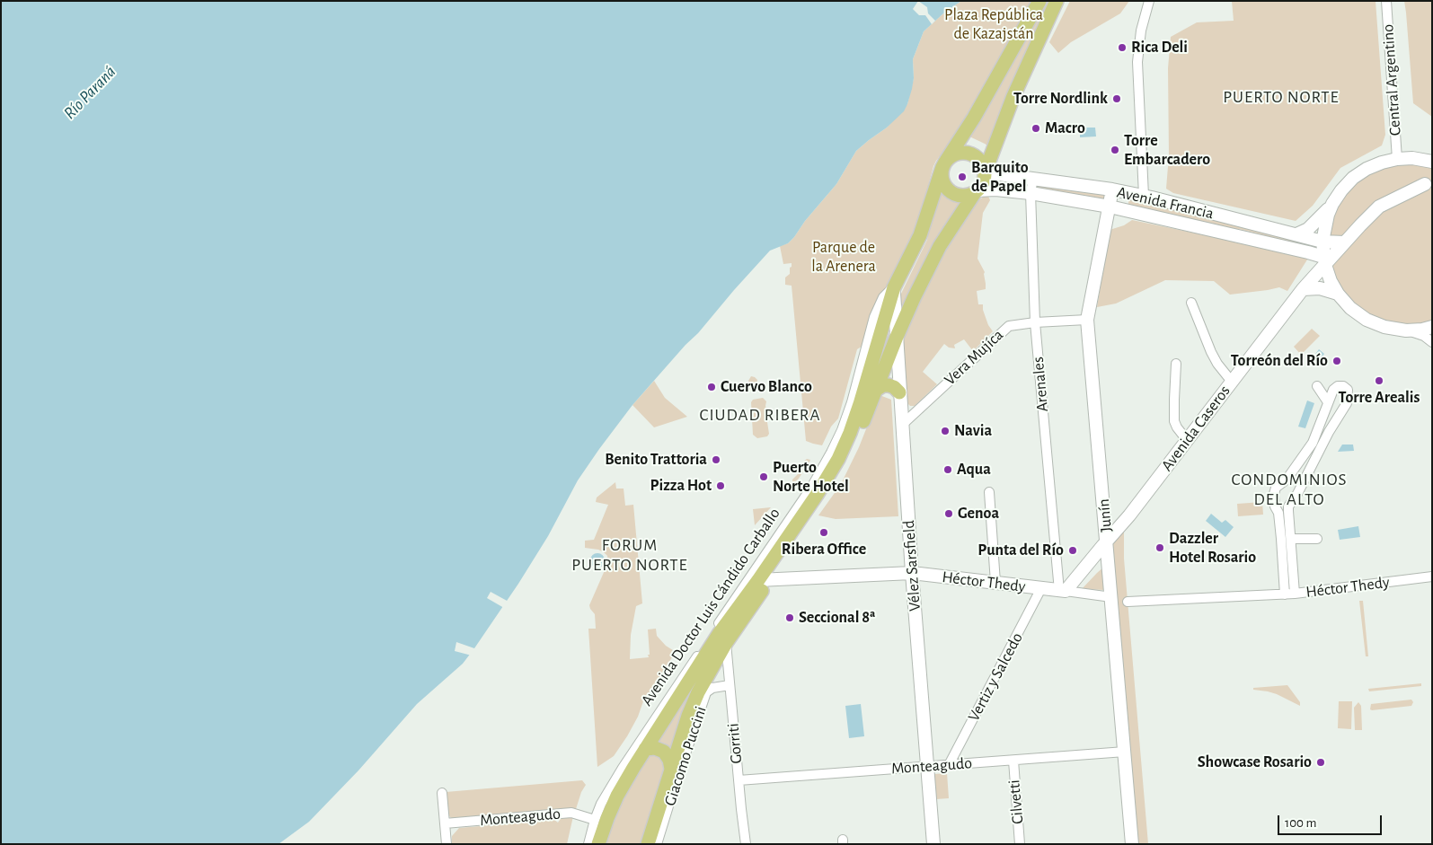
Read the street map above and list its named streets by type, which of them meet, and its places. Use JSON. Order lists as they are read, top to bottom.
{
  "streets": {
    "main road": [
      "Avenida Francia",
      "Avenida Caseros",
      "Junín",
      "Vélez Sarsfield",
      "Héctor Thedy",
      "Avenida Doctor Luis Cándido Carballo"
    ],
    "street": [
      "Central Argentino",
      "Vera Mujíca",
      "Arenales",
      "Vertiz y Salcedo",
      "Gorriti",
      "Giacomo Puccini",
      "Monteagudo",
      "Cilvetti"
    ]
  },
  "crossings": [
    ["Avenida Francia", "Arenales"],
    ["Avenida Francia", "Avenida Caseros"],
    ["Avenida Francia", "Junín"],
    ["Avenida Francia", "Avenida Doctor Luis Cándido Carballo"],
    ["Vera Mujíca", "Arenales"],
    ["Vera Mujíca", "Junín"],
    ["Vera Mujíca", "Vélez Sarsfield"],
    ["Arenales", "Avenida Caseros"],
    ["Arenales", "Héctor Thedy"],
    ["Avenida Caseros", "Junín"],
    ["Avenida Caseros", "Héctor Thedy"],
    ["Junín", "Héctor Thedy"],
    ["Junín", "Monteagudo"],
    ["Vélez Sarsfield", "Héctor Thedy"],
    ["Vélez Sarsfield", "Avenida Doctor Luis Cándido Carballo"],
    ["Vélez Sarsfield", "Monteagudo"],
    ["Héctor Thedy", "Avenida Doctor Luis Cándido Carballo"],
    ["Héctor Thedy", "Vertiz y Salcedo"],
    ["Avenida Doctor Luis Cándido Carballo", "Gorriti"],
    ["Avenida Doctor Luis Cándido Carballo", "Monteagudo"],
    ["Vertiz y Salcedo", "Monteagudo"],
    ["Gorriti", "Giacomo Puccini"],
    ["Gorriti", "Monteagudo"],
    ["Monteagudo", "Cilvetti"]
  ],
  "districts": [
    "PUERTO NORTE",
    "CIUDAD RIBERA",
    "CONDOMINIOS DEL ALTO",
    "FORUM PUERTO NORTE"
  ],
  "water": ["Río Paraná"],
  "parks": ["Plaza República de Kazajstán", "Parque de la Arenera"],
  "places": [
    "Rica Deli",
    "Torre Nordlink",
    "Macro",
    "Torre Embarcadero",
    "Barquito de Papel",
    "Torreón del Río",
    "Torre Arealis",
    "Cuervo Blanco",
    "Navia",
    "Benito Trattoria",
    "Aqua",
    "Puerto Norte Hotel",
    "Pizza Hot",
    "Genoa",
    "Ribera Office",
    "Dazzler Hotel Rosario",
    "Punta del Río",
    "Seccional 8ª",
    "Showcase Rosario"
  ],
  "scale_bar": "100 m"
}
